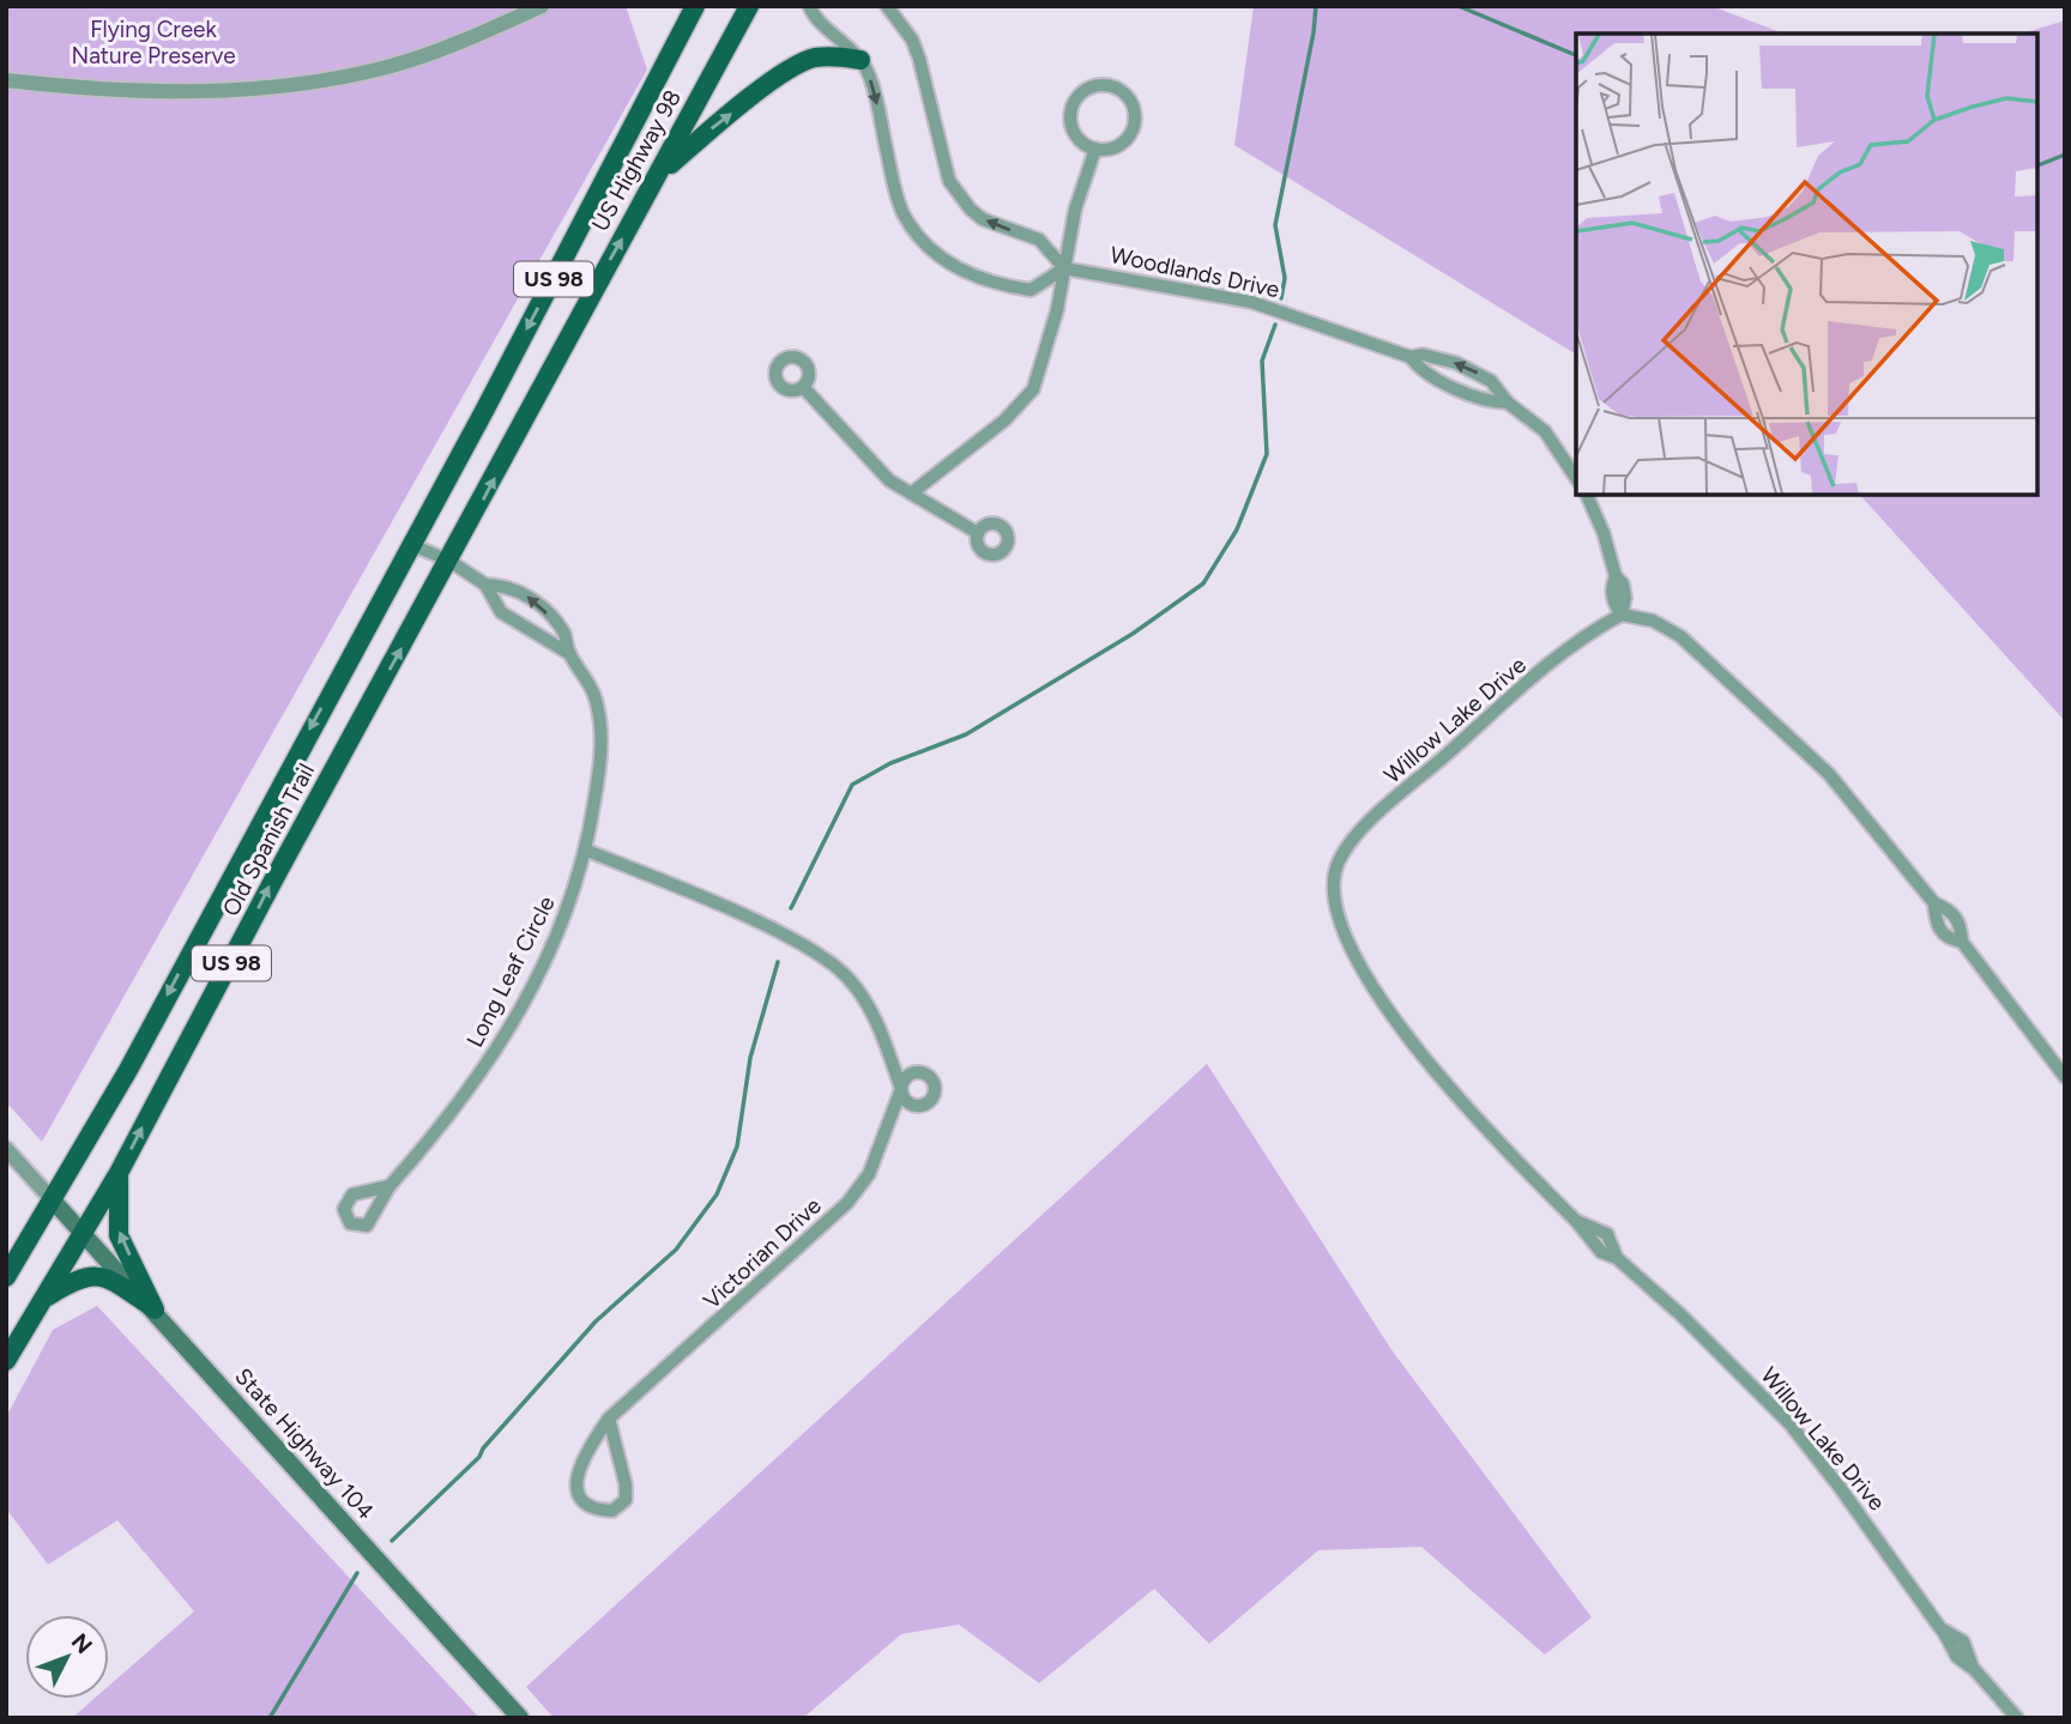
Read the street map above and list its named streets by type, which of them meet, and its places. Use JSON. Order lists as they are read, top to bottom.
{
  "streets": {
    "main road": [
      "US Highway 98",
      "US 98",
      "Old Spanish Trail",
      "State Highway 104"
    ],
    "street": [
      "Woodlands Drive",
      "Willow Lake Drive",
      "Long Leaf Circle",
      "Victorian Drive"
    ]
  },
  "crossings": [
    ["US Highway 98", "Old Spanish Trail"],
    ["US Highway 98", "Long Leaf Circle"],
    ["Old Spanish Trail", "Long Leaf Circle"],
    ["Old Spanish Trail", "State Highway 104"],
    ["Long Leaf Circle", "Victorian Drive"]
  ],
  "parks": ["Flying Creek Nature Preserve"],
  "north": "top right"
}
